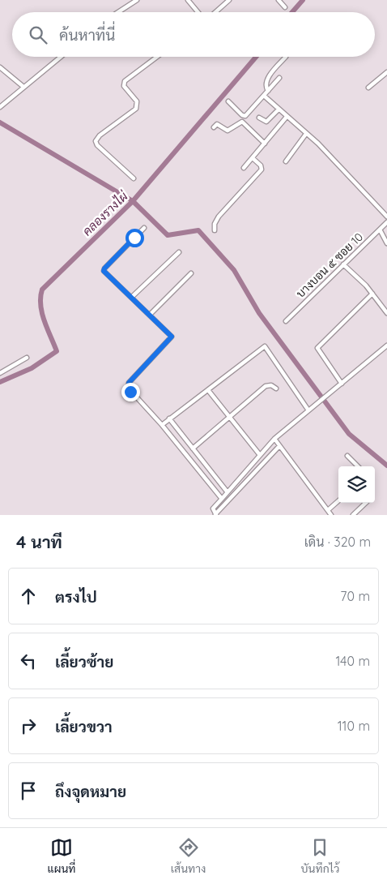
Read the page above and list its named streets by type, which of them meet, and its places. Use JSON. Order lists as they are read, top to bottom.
{
  "streets": {
    "street": ["บางบอน ๕ ซอย 10"]
  },
  "water": ["คลองรางไผ่"],
  "page": {
    "search": "ค้นหาที่นี่",
    "heading": ["4 นาที", "เดิน · 320 m"],
    "list": [
      ["ตรงไป", "70 m"],
      ["เลี้ยวซ้าย", "140 m"],
      ["เลี้ยวขวา", "110 m"],
      "ถึงจุดหมาย"
    ],
    "nav": ["แผนที่", "เส้นทาง", "บันทึกไว้"]
  }
}
